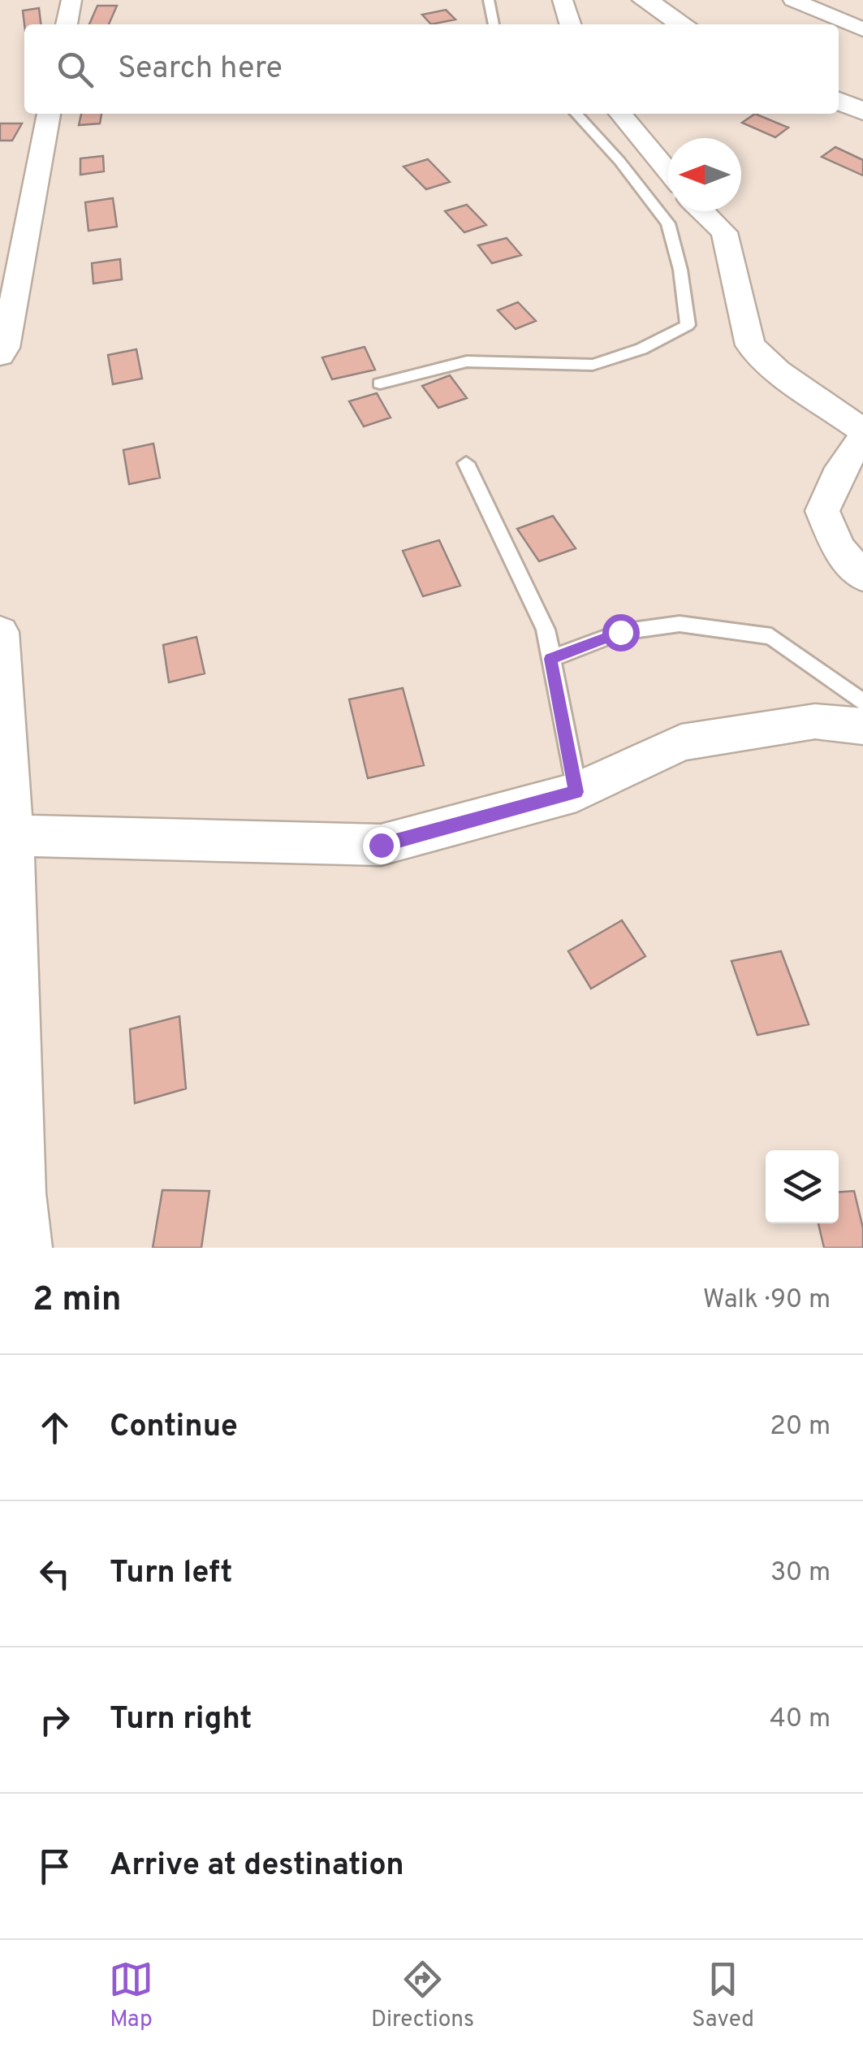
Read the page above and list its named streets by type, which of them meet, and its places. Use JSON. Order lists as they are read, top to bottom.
{
  "north": "left",
  "page": {
    "search": "Search here",
    "heading": ["2 min", "Walk · 90 m"],
    "list": [
      ["Continue", "20 m"],
      ["Turn left", "30 m"],
      ["Turn right", "40 m"],
      "Arrive at destination"
    ],
    "nav": ["Map", "Directions", "Saved"]
  }
}
